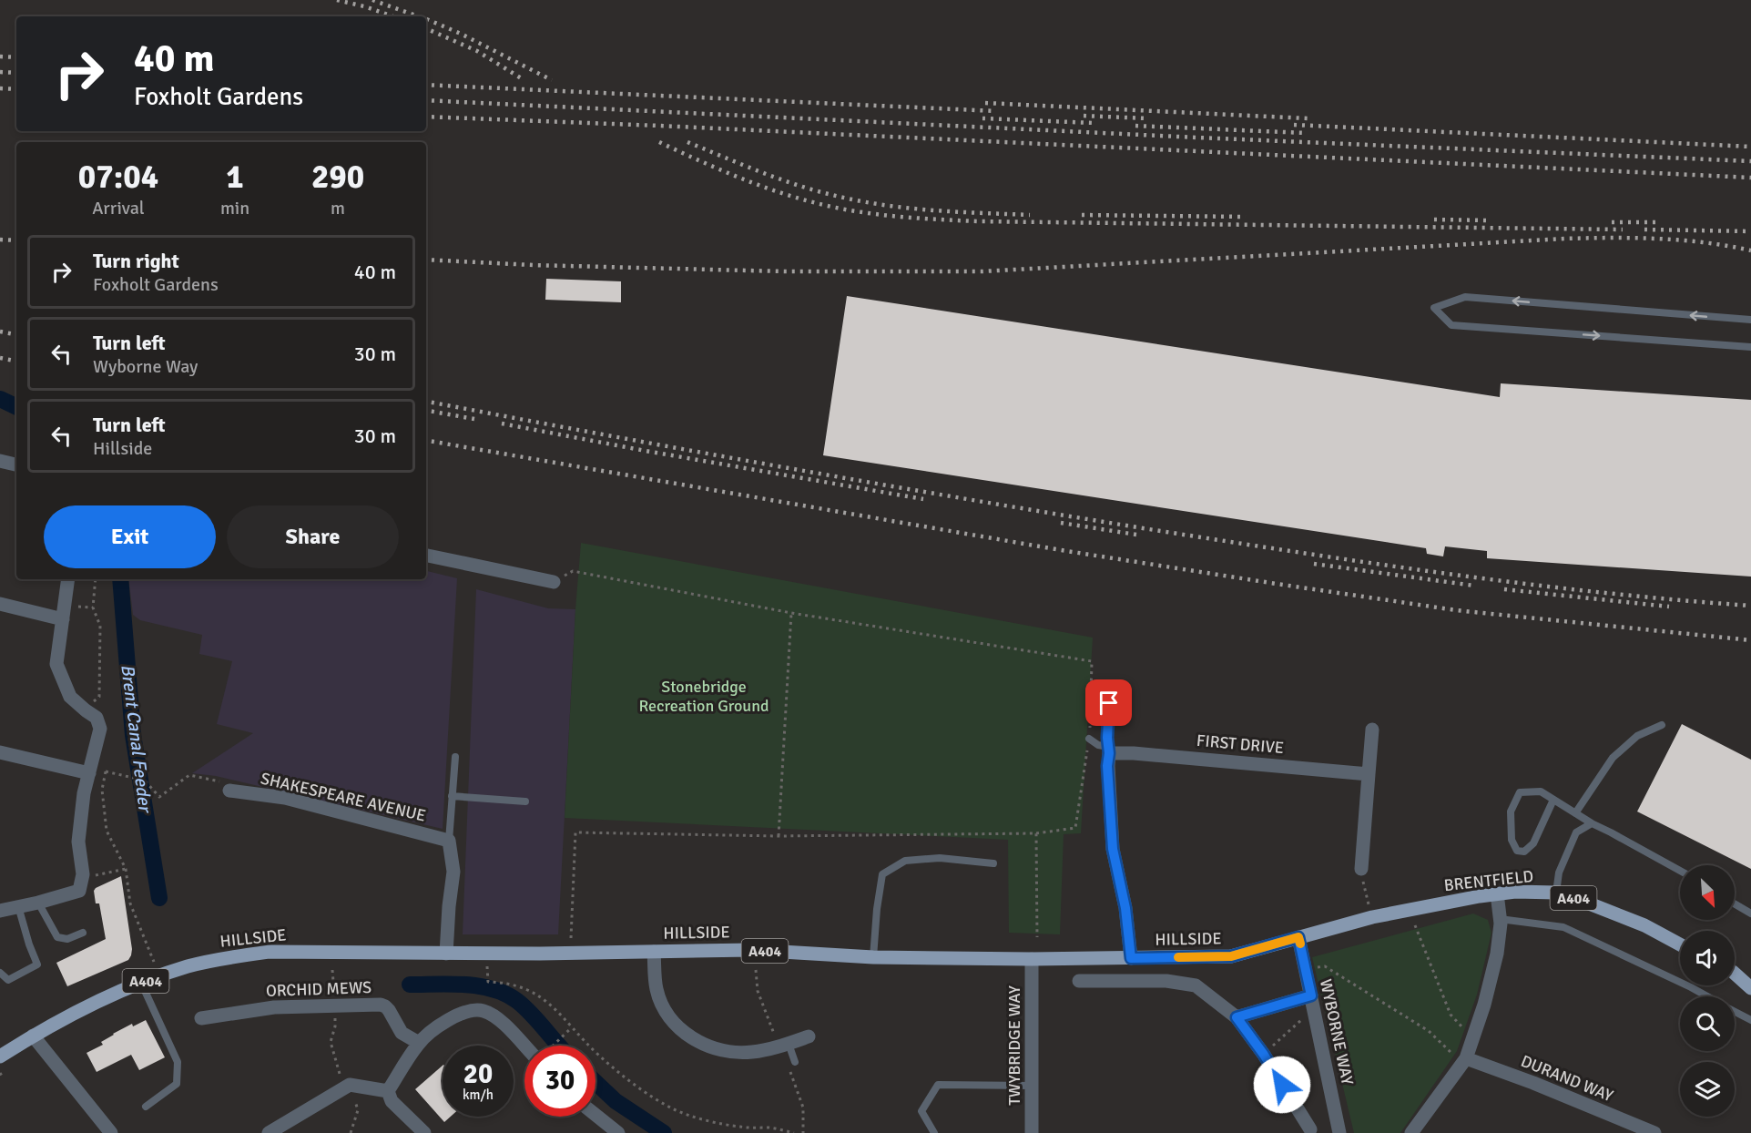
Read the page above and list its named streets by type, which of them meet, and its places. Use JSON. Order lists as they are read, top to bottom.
{
  "streets": {
    "main road": ["BRENTFIELD", "A404", "HILLSIDE"],
    "street": [
      "FIRST DRIVE",
      "SHAKESPEARE AVENUE",
      "ORCHID MEWS",
      "WYBORNE WAY",
      "TWYBRIDGE WAY",
      "DURAND WAY"
    ]
  },
  "crossings": [
    ["BRENTFIELD", "HILLSIDE"],
    ["HILLSIDE", "WYBORNE WAY"],
    ["HILLSIDE", "TWYBRIDGE WAY"]
  ],
  "water": ["Brent Canal Feeder"],
  "parks": ["Stonebridge Recreation Ground"],
  "north": "bottom right",
  "page": {
    "turn": ["40 m", "Foxholt Gardens"],
    "eta": [
      "07:04",
      "Arrival",
      "1",
      "min",
      "290",
      "m"
    ],
    "list": [
      {
        "name": "Turn right",
        "note": "Foxholt Gardens",
        "value": "40 m"
      },
      {
        "name": "Turn left",
        "note": "Wyborne Way",
        "value": "30 m"
      },
      {
        "name": "Turn left",
        "note": "Hillside",
        "value": "30 m"
      }
    ],
    "buttons": ["Exit", "Share"],
    "speed": "20 km/h",
    "limit": "30"
  }
}
